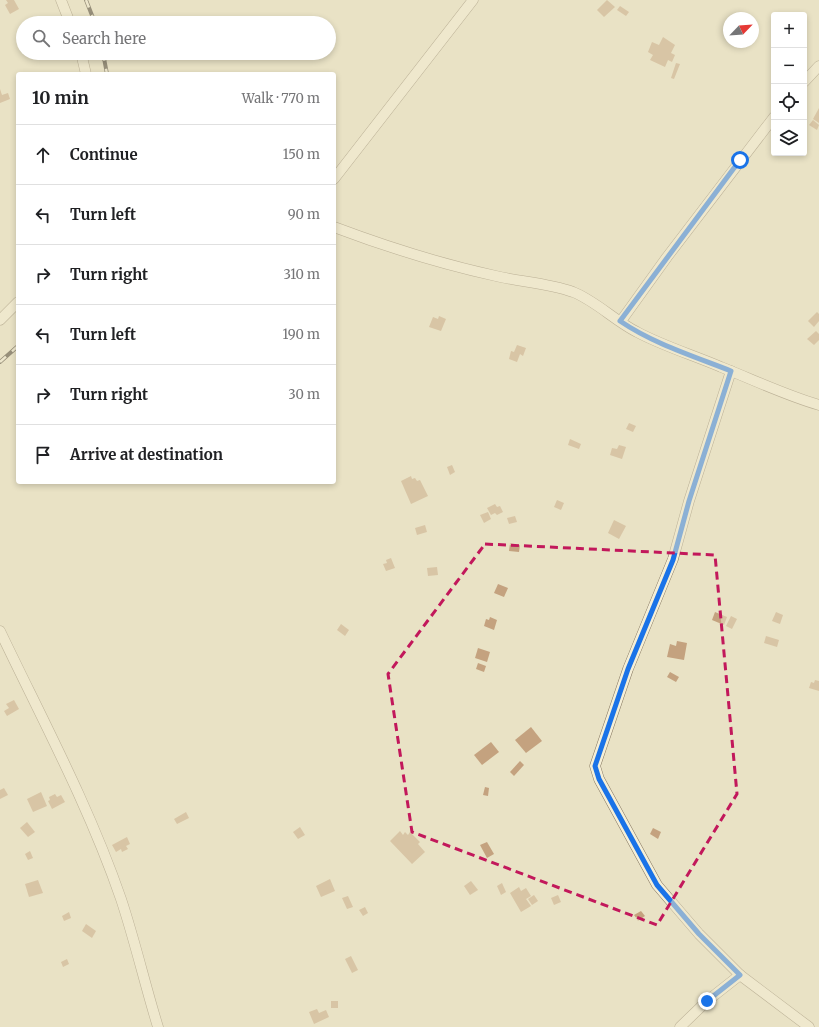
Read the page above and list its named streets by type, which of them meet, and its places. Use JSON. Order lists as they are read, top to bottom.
{
  "north": "top right",
  "page": {
    "map_buttons": ["+", "−"],
    "search": "Search here",
    "heading": ["10 min", "Walk · 770 m"],
    "list": [
      ["Continue", "150 m"],
      ["Turn left", "90 m"],
      ["Turn right", "310 m"],
      ["Turn left", "190 m"],
      ["Turn right", "30 m"],
      "Arrive at destination"
    ]
  }
}
